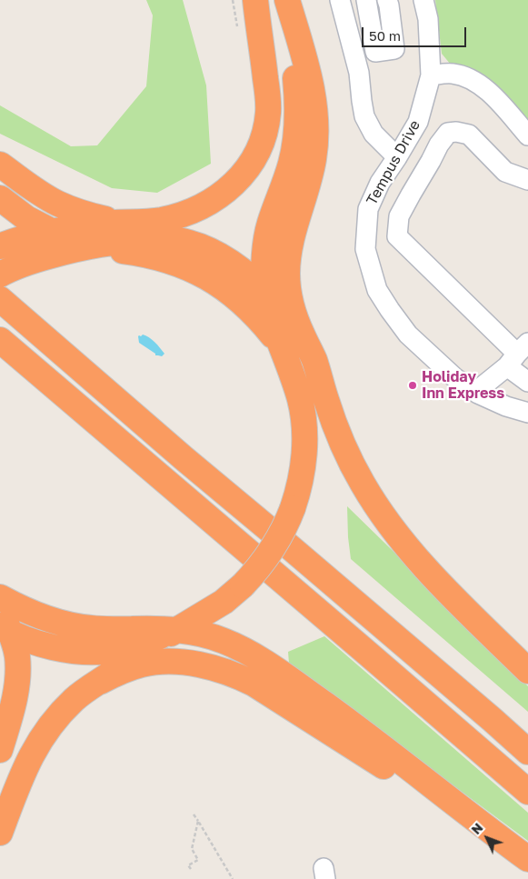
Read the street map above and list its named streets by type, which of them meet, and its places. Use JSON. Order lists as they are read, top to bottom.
{
  "streets": {
    "street": ["Tempus Drive"]
  },
  "places": ["Holiday Inn Express"],
  "scale_bar": "50 m",
  "north": "top left"
}
